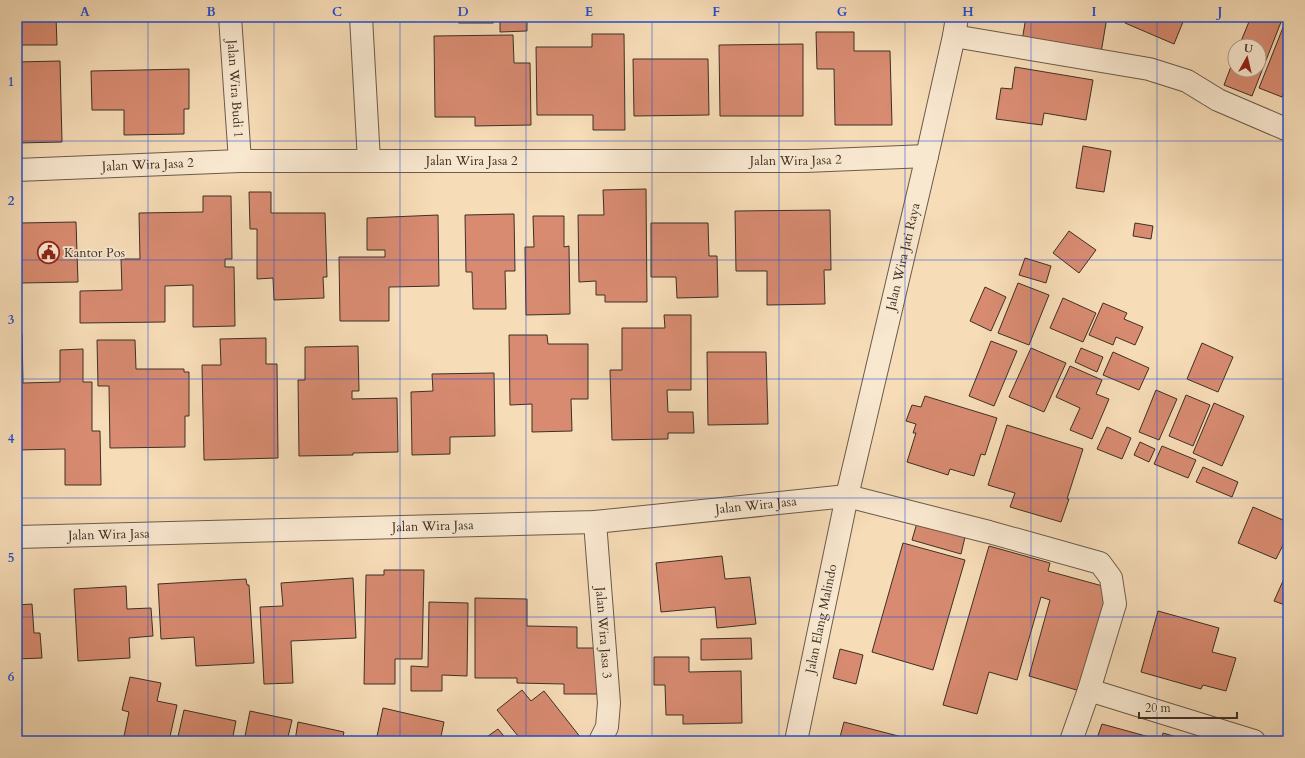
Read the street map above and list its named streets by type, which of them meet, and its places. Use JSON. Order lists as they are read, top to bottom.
{
  "streets": {
    "street": [
      "Jalan Wira Budi 1",
      "Jalan Wira Jasa 2",
      "Jalan Wira Jati Raya",
      "Jalan Wira Jasa",
      "Jalan Elang Malindo",
      "Jalan Wira Jasa 3"
    ]
  },
  "crossings": [
    ["Jalan Wira Budi 1", "Jalan Wira Jasa 2"],
    ["Jalan Wira Jasa 2", "Jalan Wira Jati Raya"],
    ["Jalan Wira Jati Raya", "Jalan Wira Jasa"],
    ["Jalan Wira Jati Raya", "Jalan Elang Malindo"],
    ["Jalan Wira Jasa", "Jalan Elang Malindo"],
    ["Jalan Wira Jasa", "Jalan Wira Jasa 3"]
  ],
  "places": {
    "public building": ["Kantor Pos"]
  },
  "scale_bar": "20 m",
  "north": "top",
  "grid": {
    "columns": [
      "A",
      "B",
      "C",
      "D",
      "E",
      "F",
      "G",
      "H",
      "I",
      "J"
    ],
    "rows": [
      "1",
      "2",
      "3",
      "4",
      "5",
      "6"
    ]
  }
}
